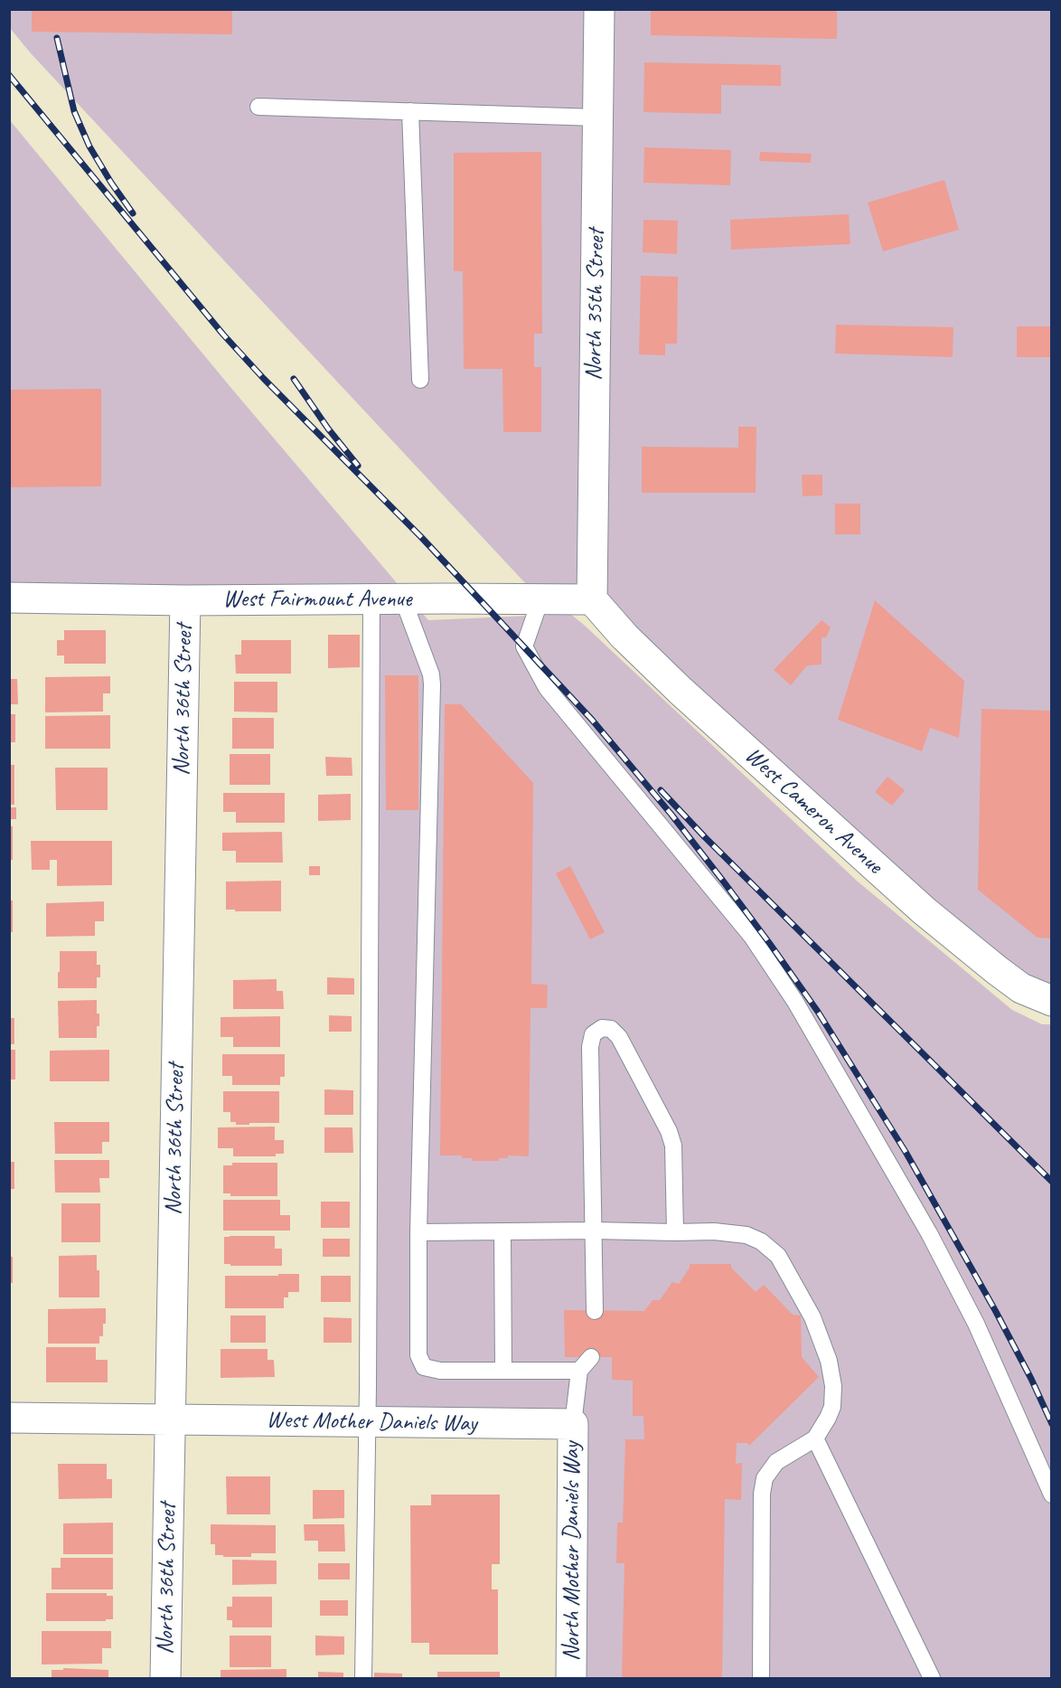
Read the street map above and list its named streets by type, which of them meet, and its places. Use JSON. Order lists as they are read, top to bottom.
{
  "streets": {
    "street": [
      "North 35th Street",
      "West Fairmount Avenue",
      "North 36th Street",
      "West Cameron Avenue",
      "West Mother Daniels Way",
      "North Mother Daniels Way"
    ]
  },
  "crossings": [
    ["North 35th Street", "West Fairmount Avenue"],
    ["North 35th Street", "West Cameron Avenue"],
    ["West Fairmount Avenue", "North 36th Street"],
    ["West Fairmount Avenue", "West Cameron Avenue"],
    ["North 36th Street", "West Mother Daniels Way"],
    ["West Mother Daniels Way", "North Mother Daniels Way"]
  ]
}
